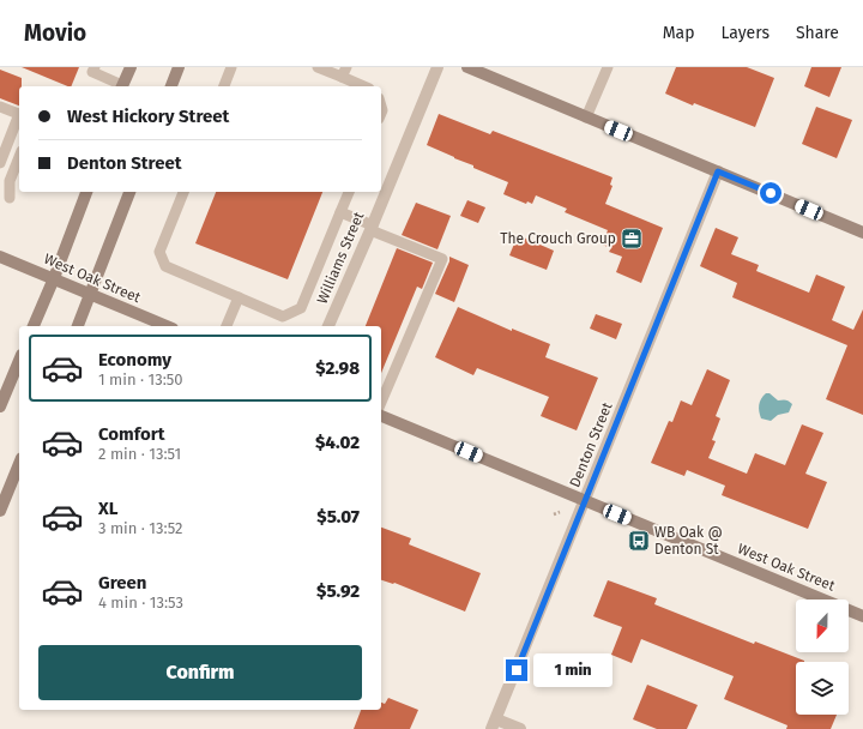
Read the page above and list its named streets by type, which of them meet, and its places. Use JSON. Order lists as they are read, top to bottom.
{
  "streets": {
    "main road": ["West Oak Street"],
    "street": ["Williams Street", "Denton Street"]
  },
  "crossings": [
    ["West Oak Street", "Denton Street"]
  ],
  "places": {
    "office": ["The Crouch Group"],
    "bus stop": ["WB Oak @ Denton St"]
  },
  "north": "bottom",
  "page": {
    "header": "Movio",
    "nav": ["Map", "Layers", "Share"],
    "banner": ["West Hickory Street", "Denton Street"],
    "list": [
      {
        "name": "Economy",
        "note": "1 min · 13:50",
        "value": "$2.98"
      },
      {
        "name": "Comfort",
        "note": "2 min · 13:51",
        "value": "$4.02"
      },
      {
        "name": "XL",
        "note": "3 min · 13:52",
        "value": "$5.07"
      },
      {
        "name": "Green",
        "note": "4 min · 13:53",
        "value": "$5.92"
      }
    ],
    "buttons": "Confirm",
    "bubble": "1 min"
  }
}
